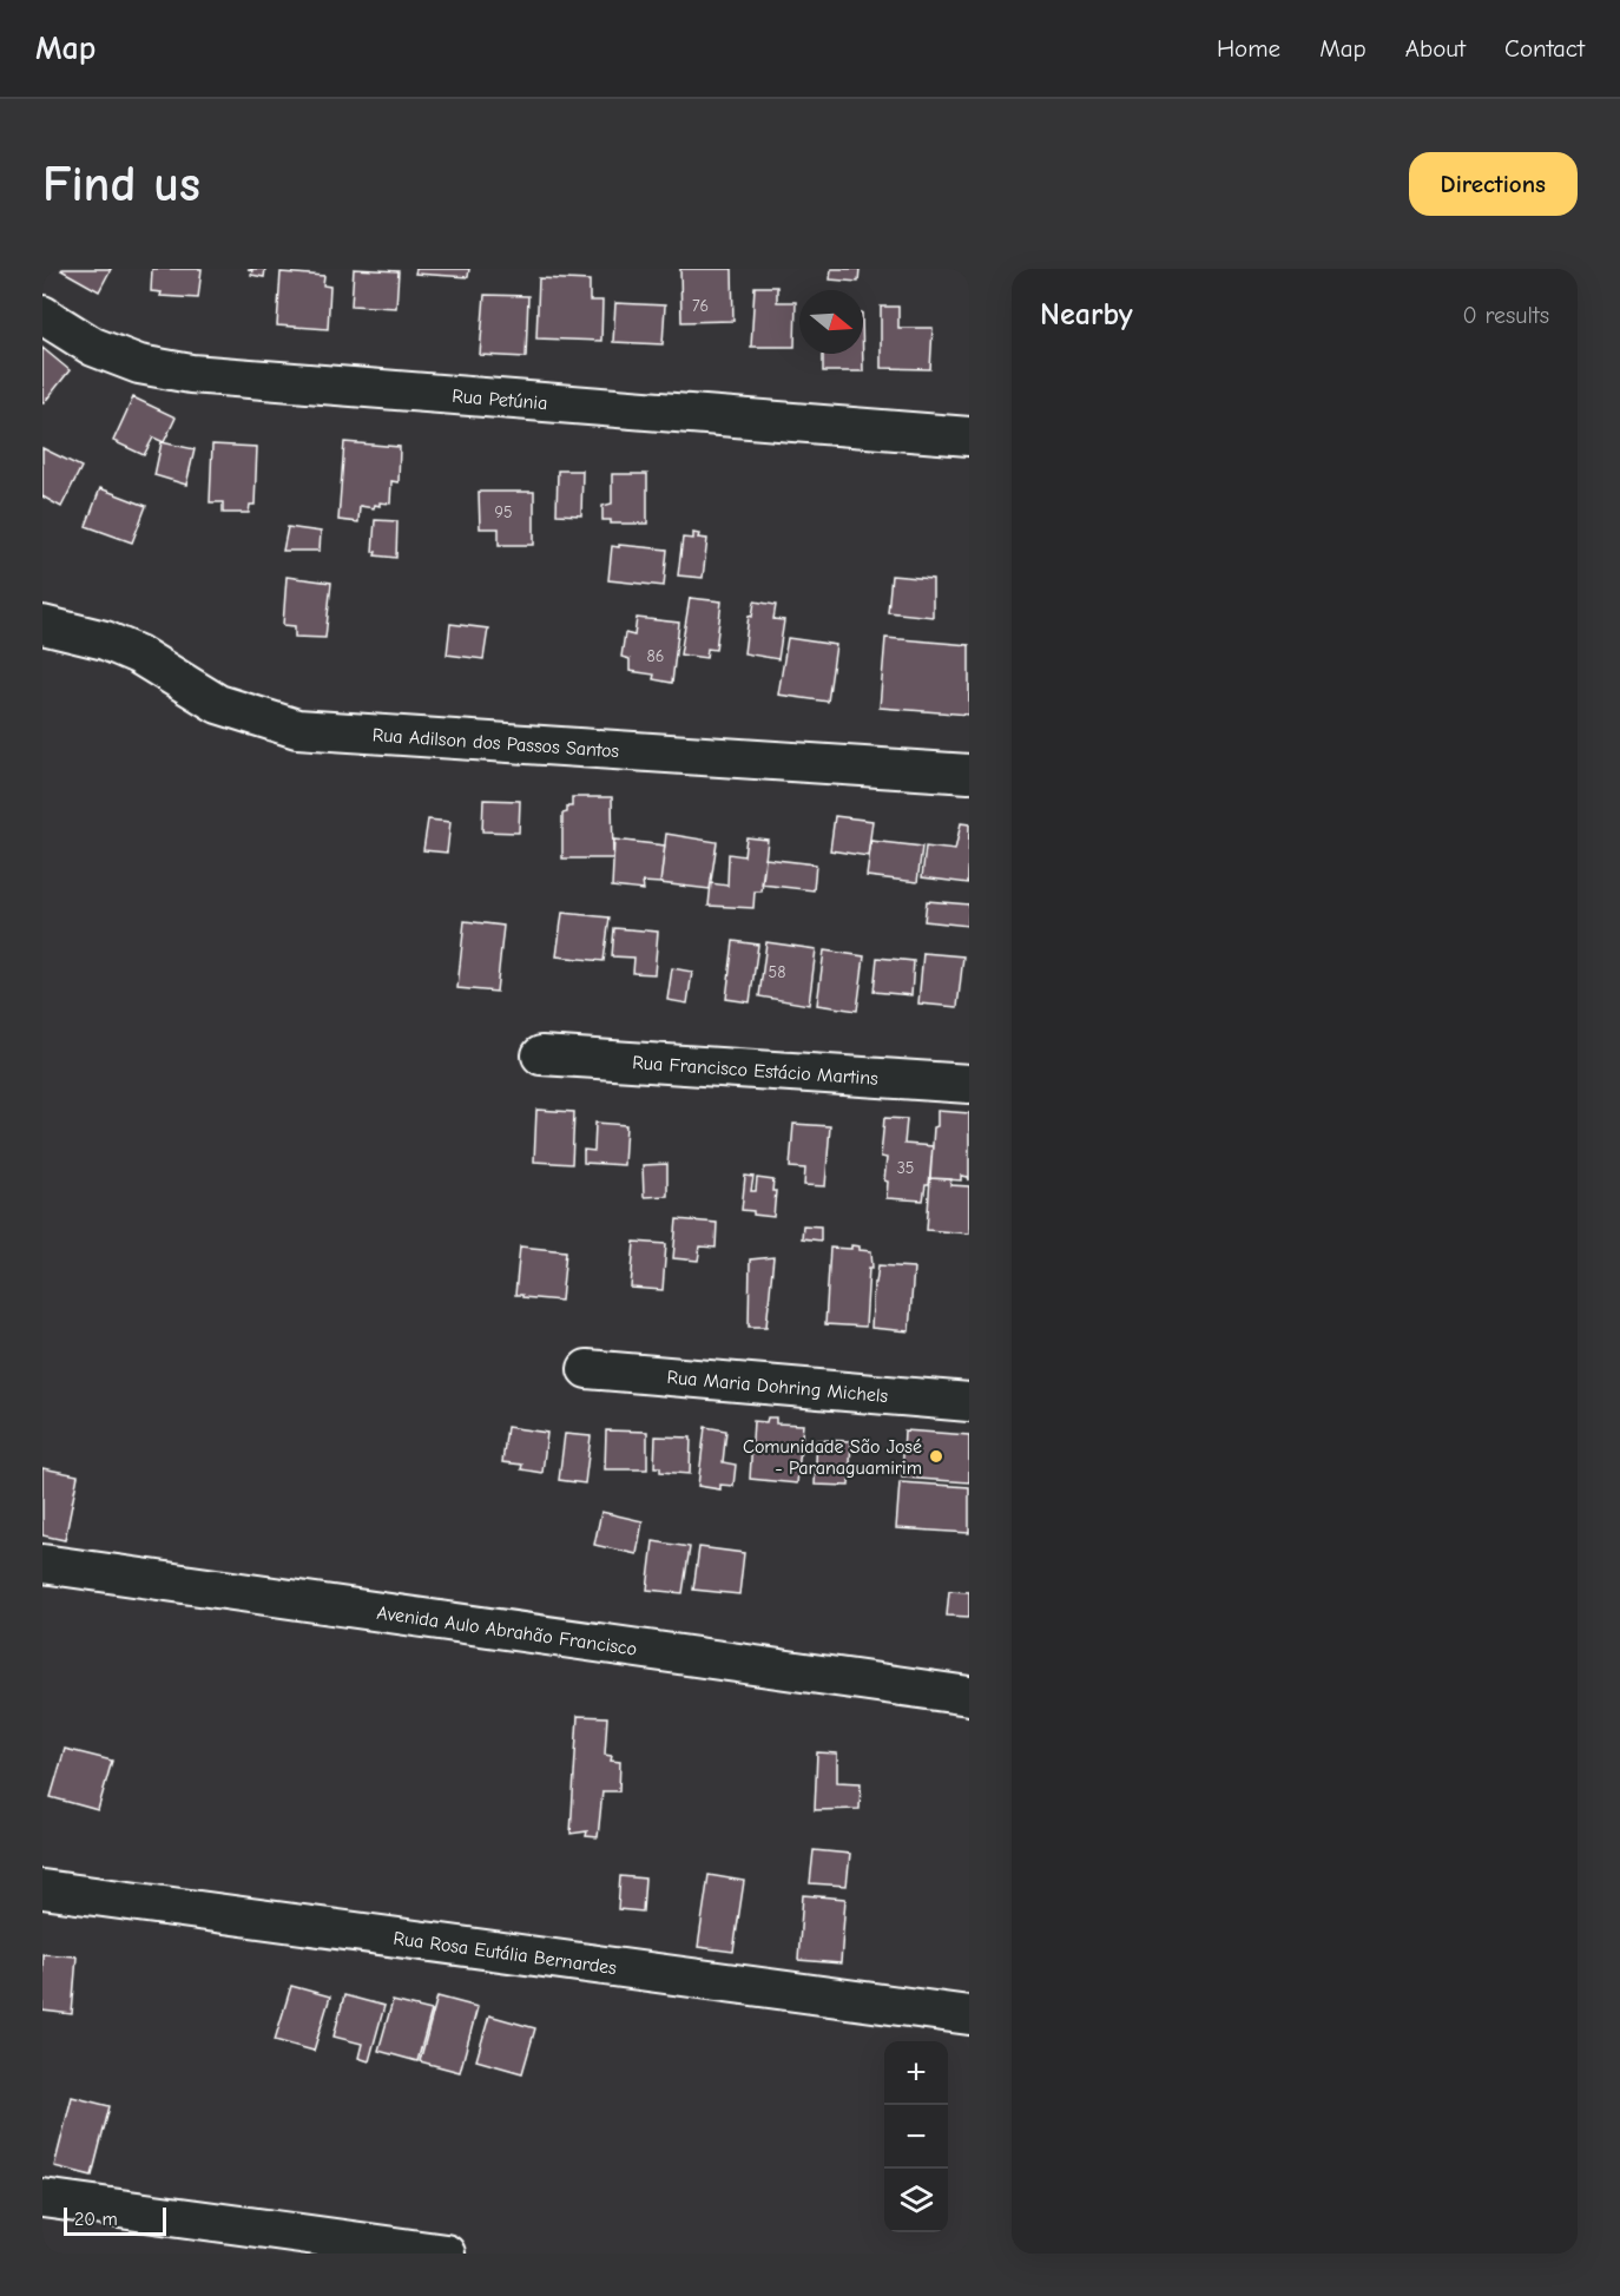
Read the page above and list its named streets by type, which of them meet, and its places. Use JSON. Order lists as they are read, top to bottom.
{
  "streets": {
    "street": [
      "Rua Petúnia",
      "Rua Adilson dos Passos Santos",
      "Rua Francisco Estácio Martins",
      "Rua Maria Dohring Michels",
      "Avenida Aulo Abrahão Francisco",
      "Rua Rosa Eutália Bernardes"
    ]
  },
  "places": ["Comunidade São José - Paranaguamirim"],
  "house_numbers": [
    "76",
    "95",
    "86",
    "58",
    "35"
  ],
  "scale_bar": "20 m",
  "north": "right",
  "page": {
    "header": "Map",
    "nav": [
      "Home",
      "Map",
      "About",
      "Contact"
    ],
    "buttons": "Directions",
    "title": "Find us",
    "heading": ["Nearby", "0 results"],
    "map_buttons": ["+", "−"],
    "scale": "20 m"
  }
}
